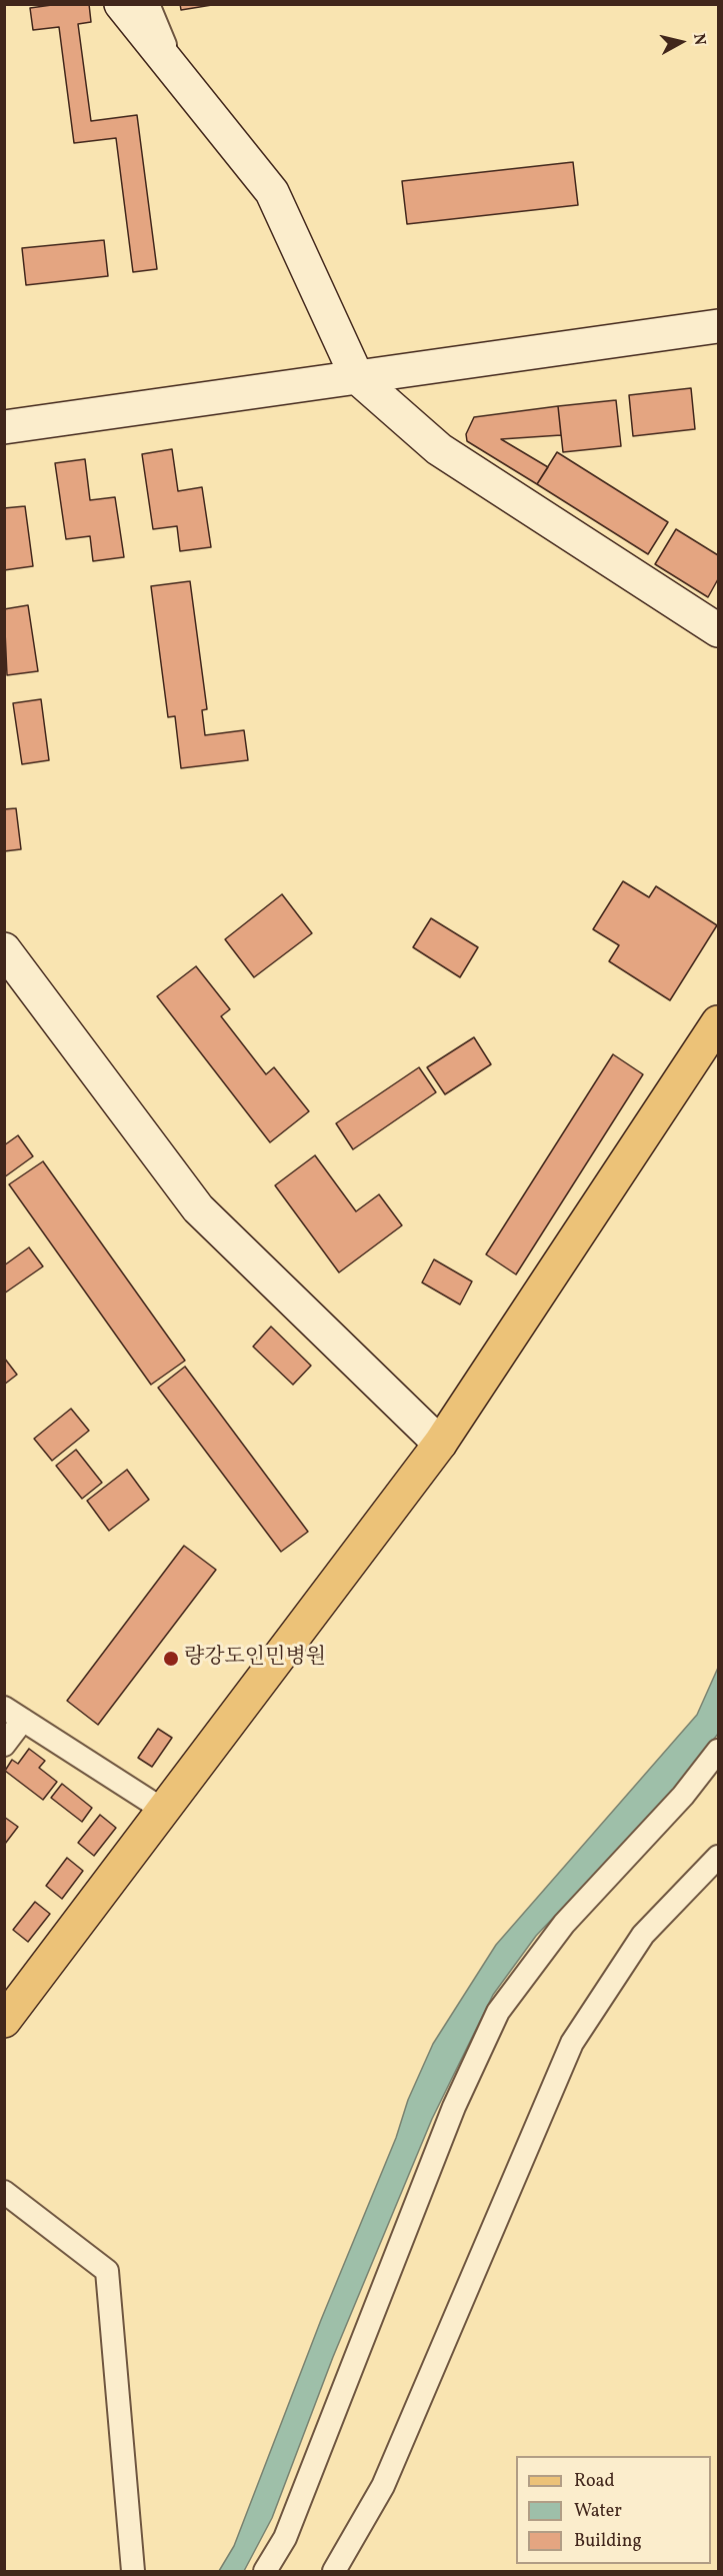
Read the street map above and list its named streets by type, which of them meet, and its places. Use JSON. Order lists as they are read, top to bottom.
{
  "places": ["량강도인민병원"],
  "legend": ["Road", "Water", "Building"],
  "north": "right"
}
